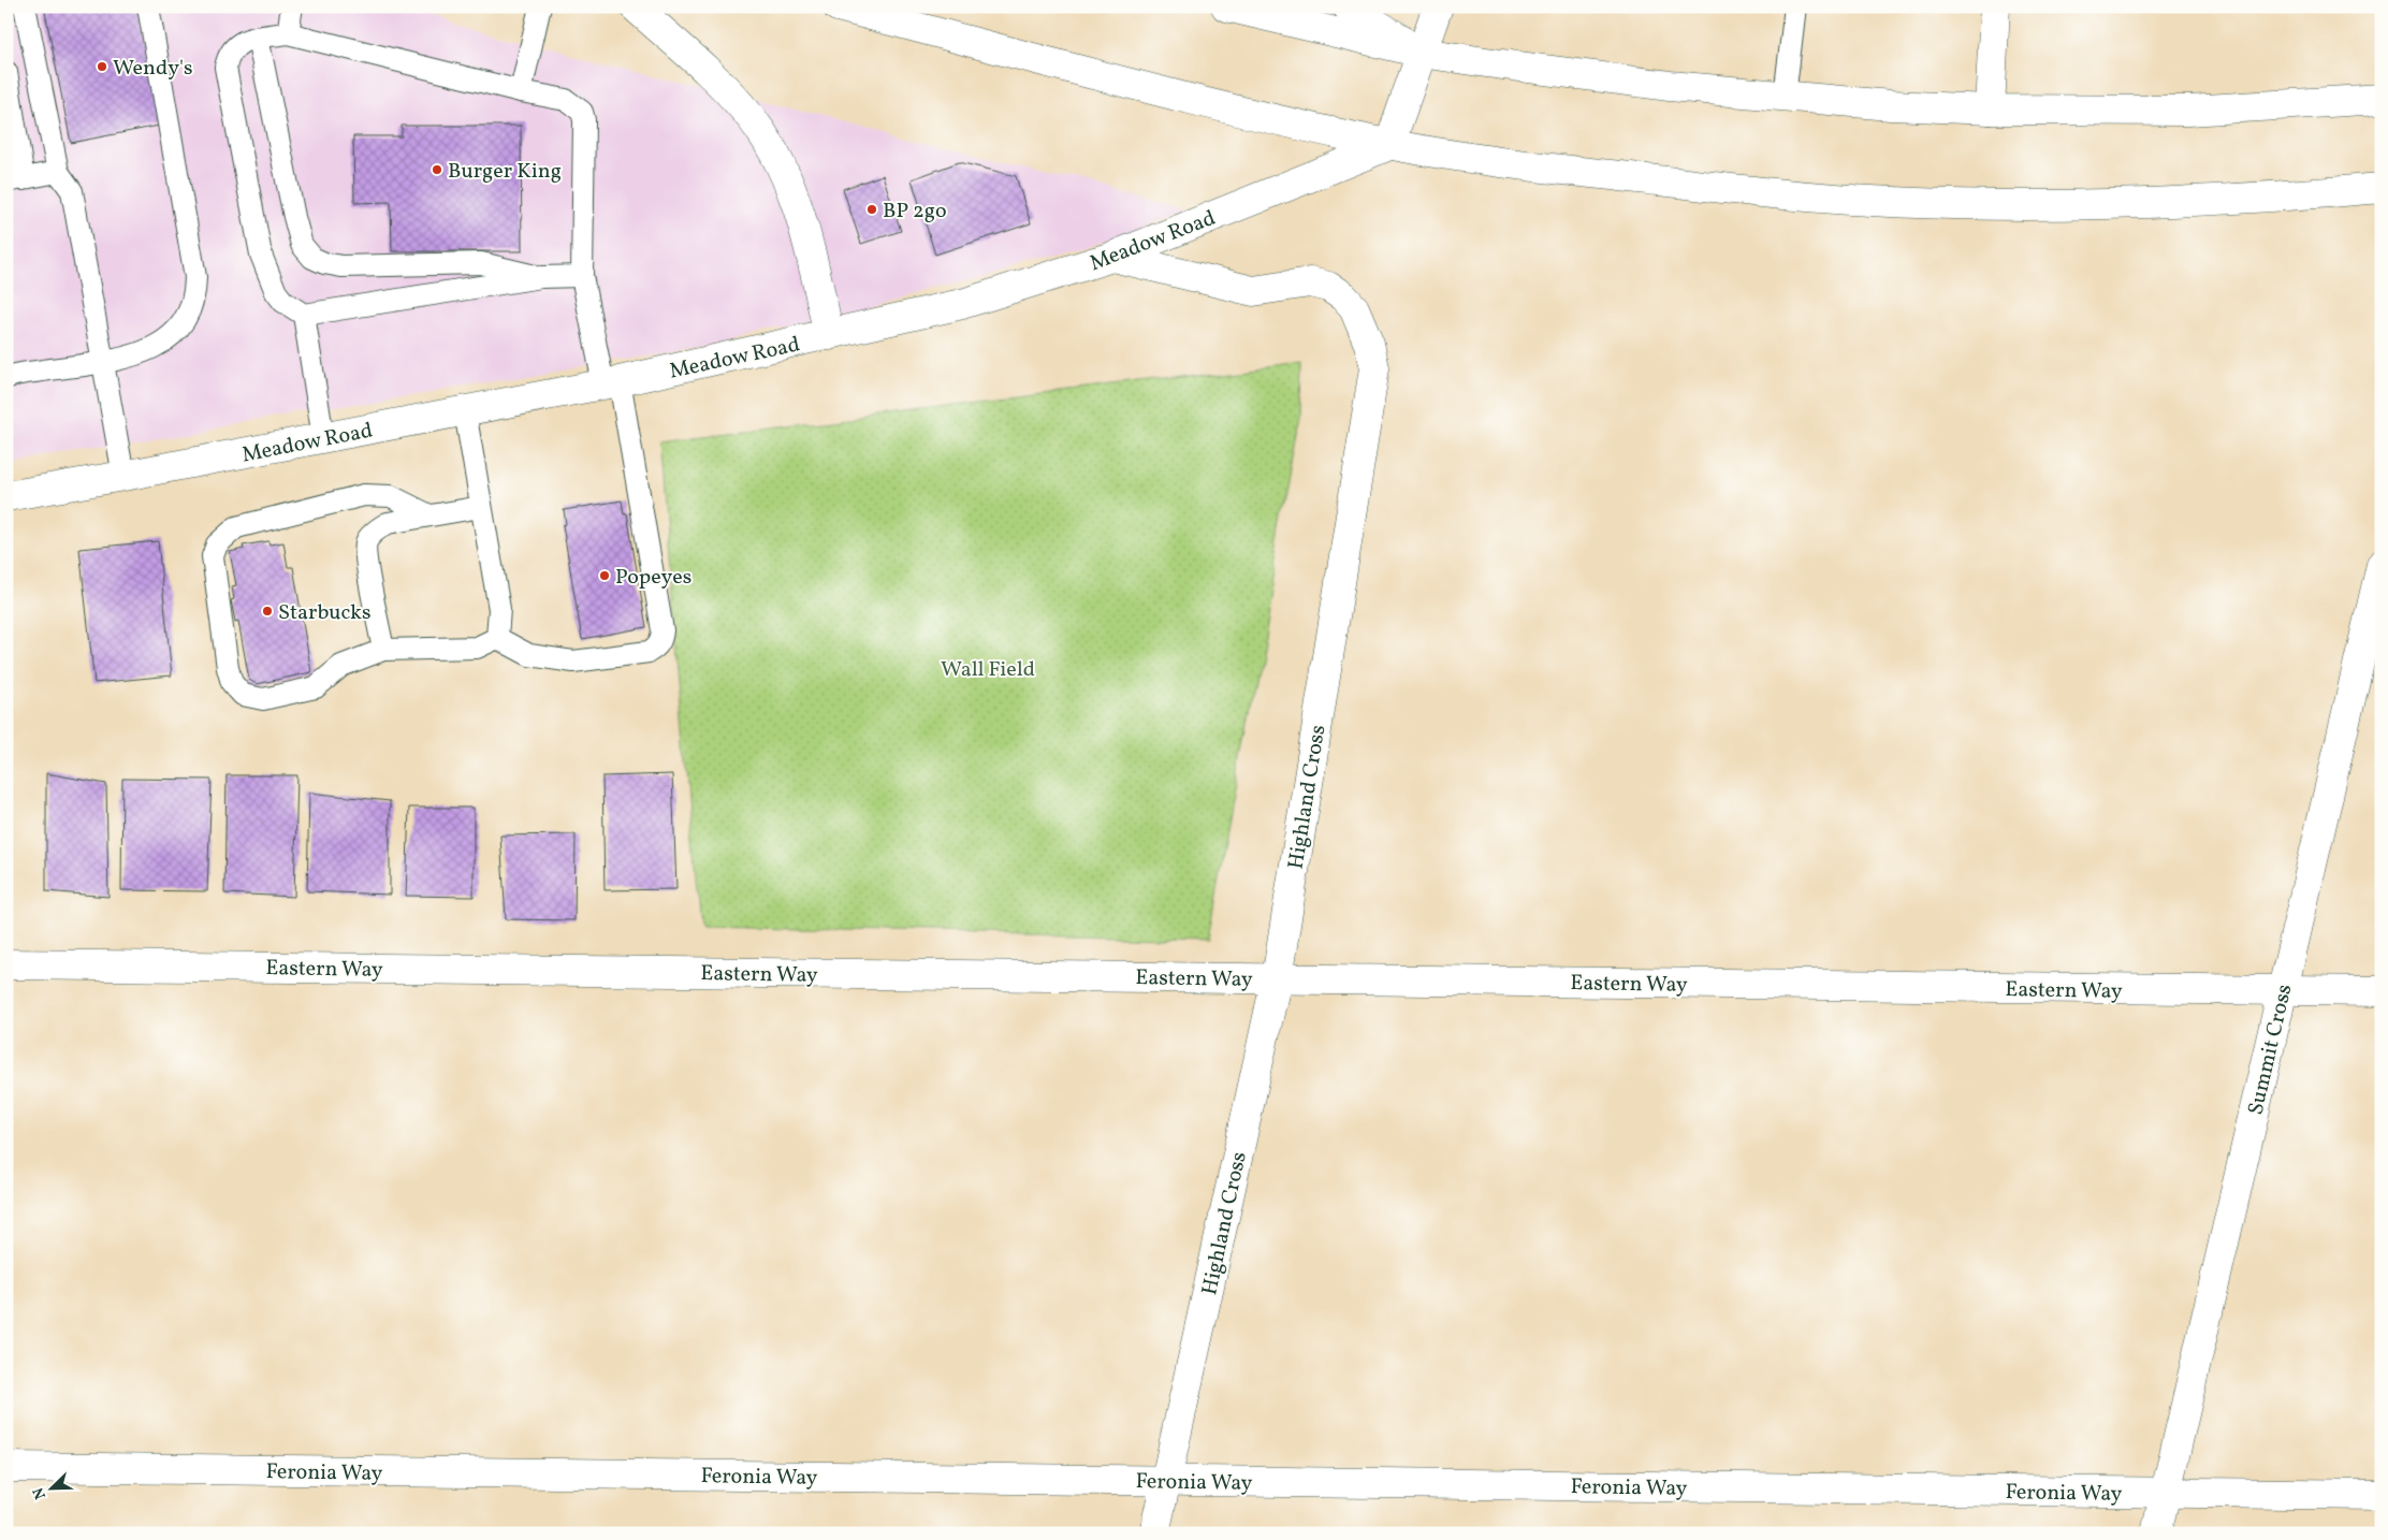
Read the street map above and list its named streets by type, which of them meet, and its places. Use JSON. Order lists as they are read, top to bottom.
{
  "streets": {
    "main road": [
      "Meadow Road",
      "Highland Cross",
      "Eastern Way",
      "Summit Cross",
      "Feronia Way"
    ]
  },
  "crossings": [
    ["Meadow Road", "Highland Cross"],
    ["Highland Cross", "Eastern Way"],
    ["Highland Cross", "Feronia Way"],
    ["Eastern Way", "Summit Cross"],
    ["Summit Cross", "Feronia Way"]
  ],
  "parks": ["Wall Field"],
  "places": [
    "Wendy's",
    "Burger King",
    "BP 2go",
    "Popeyes",
    "Starbucks"
  ],
  "north": "bottom left"
}
